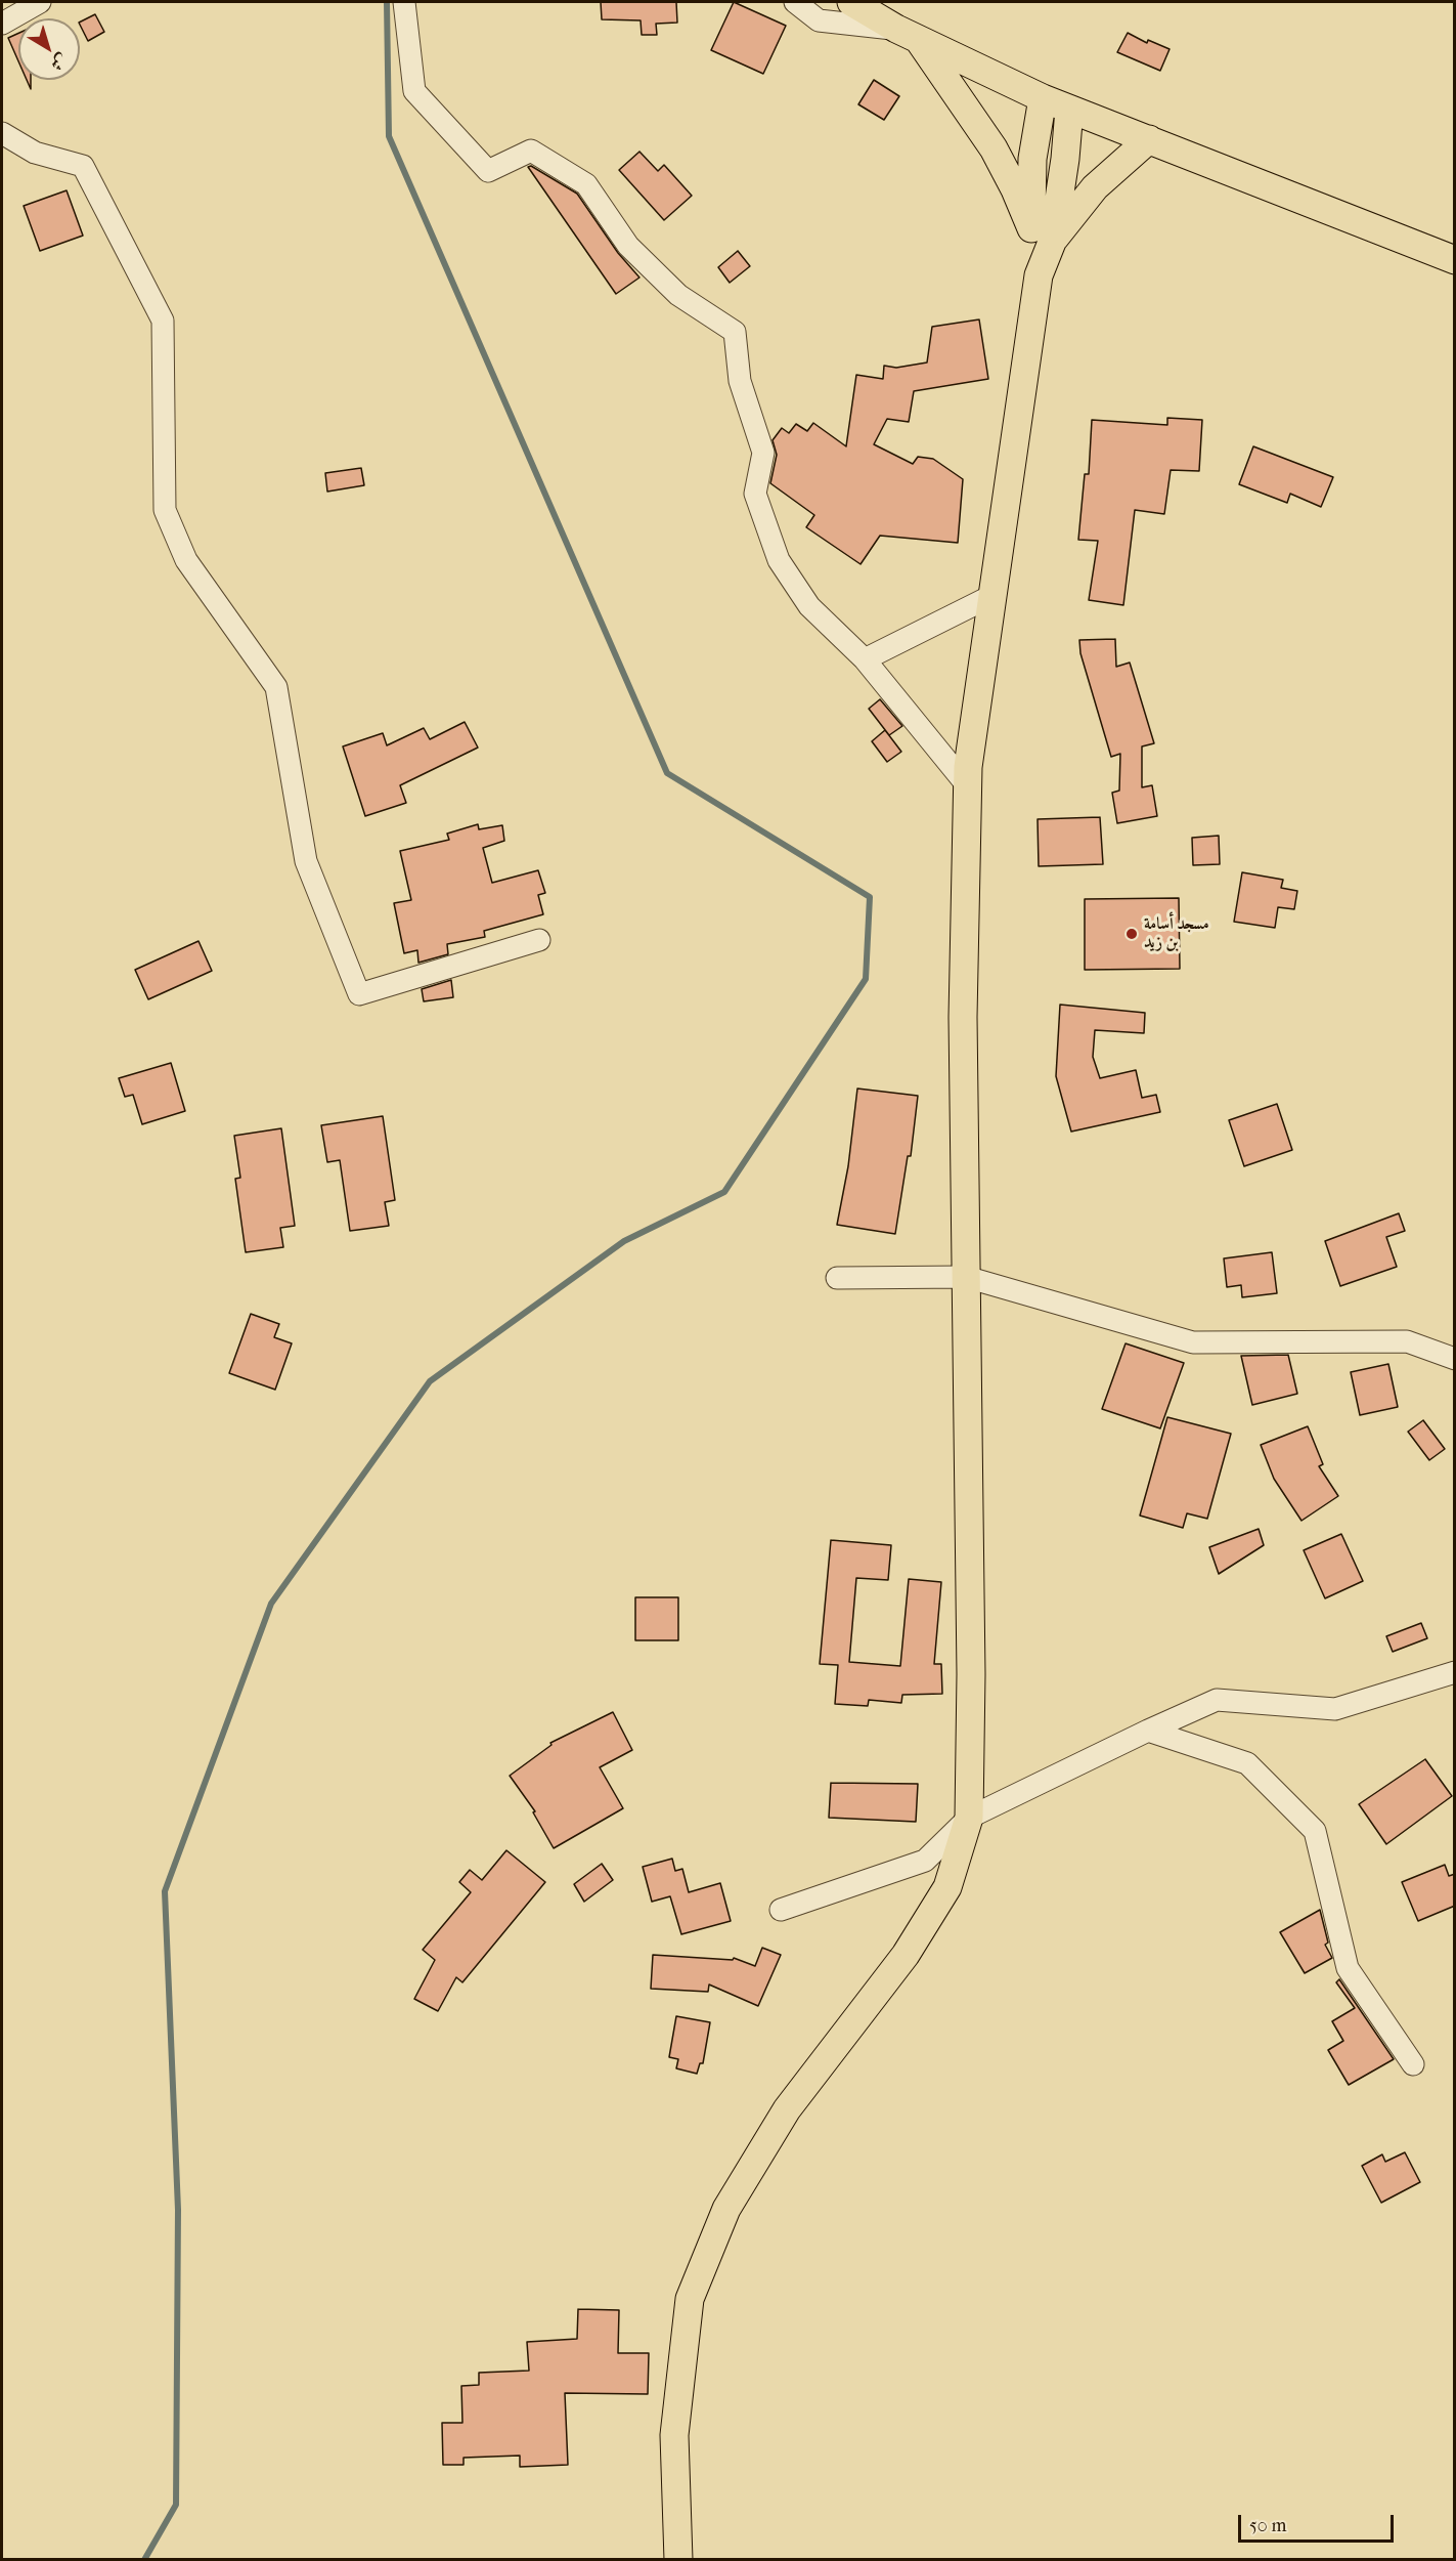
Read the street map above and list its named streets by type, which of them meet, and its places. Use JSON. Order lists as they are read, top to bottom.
{
  "places": ["مسجد أسامة بن زيد"],
  "scale_bar": "50 m",
  "north": "bottom right"
}
